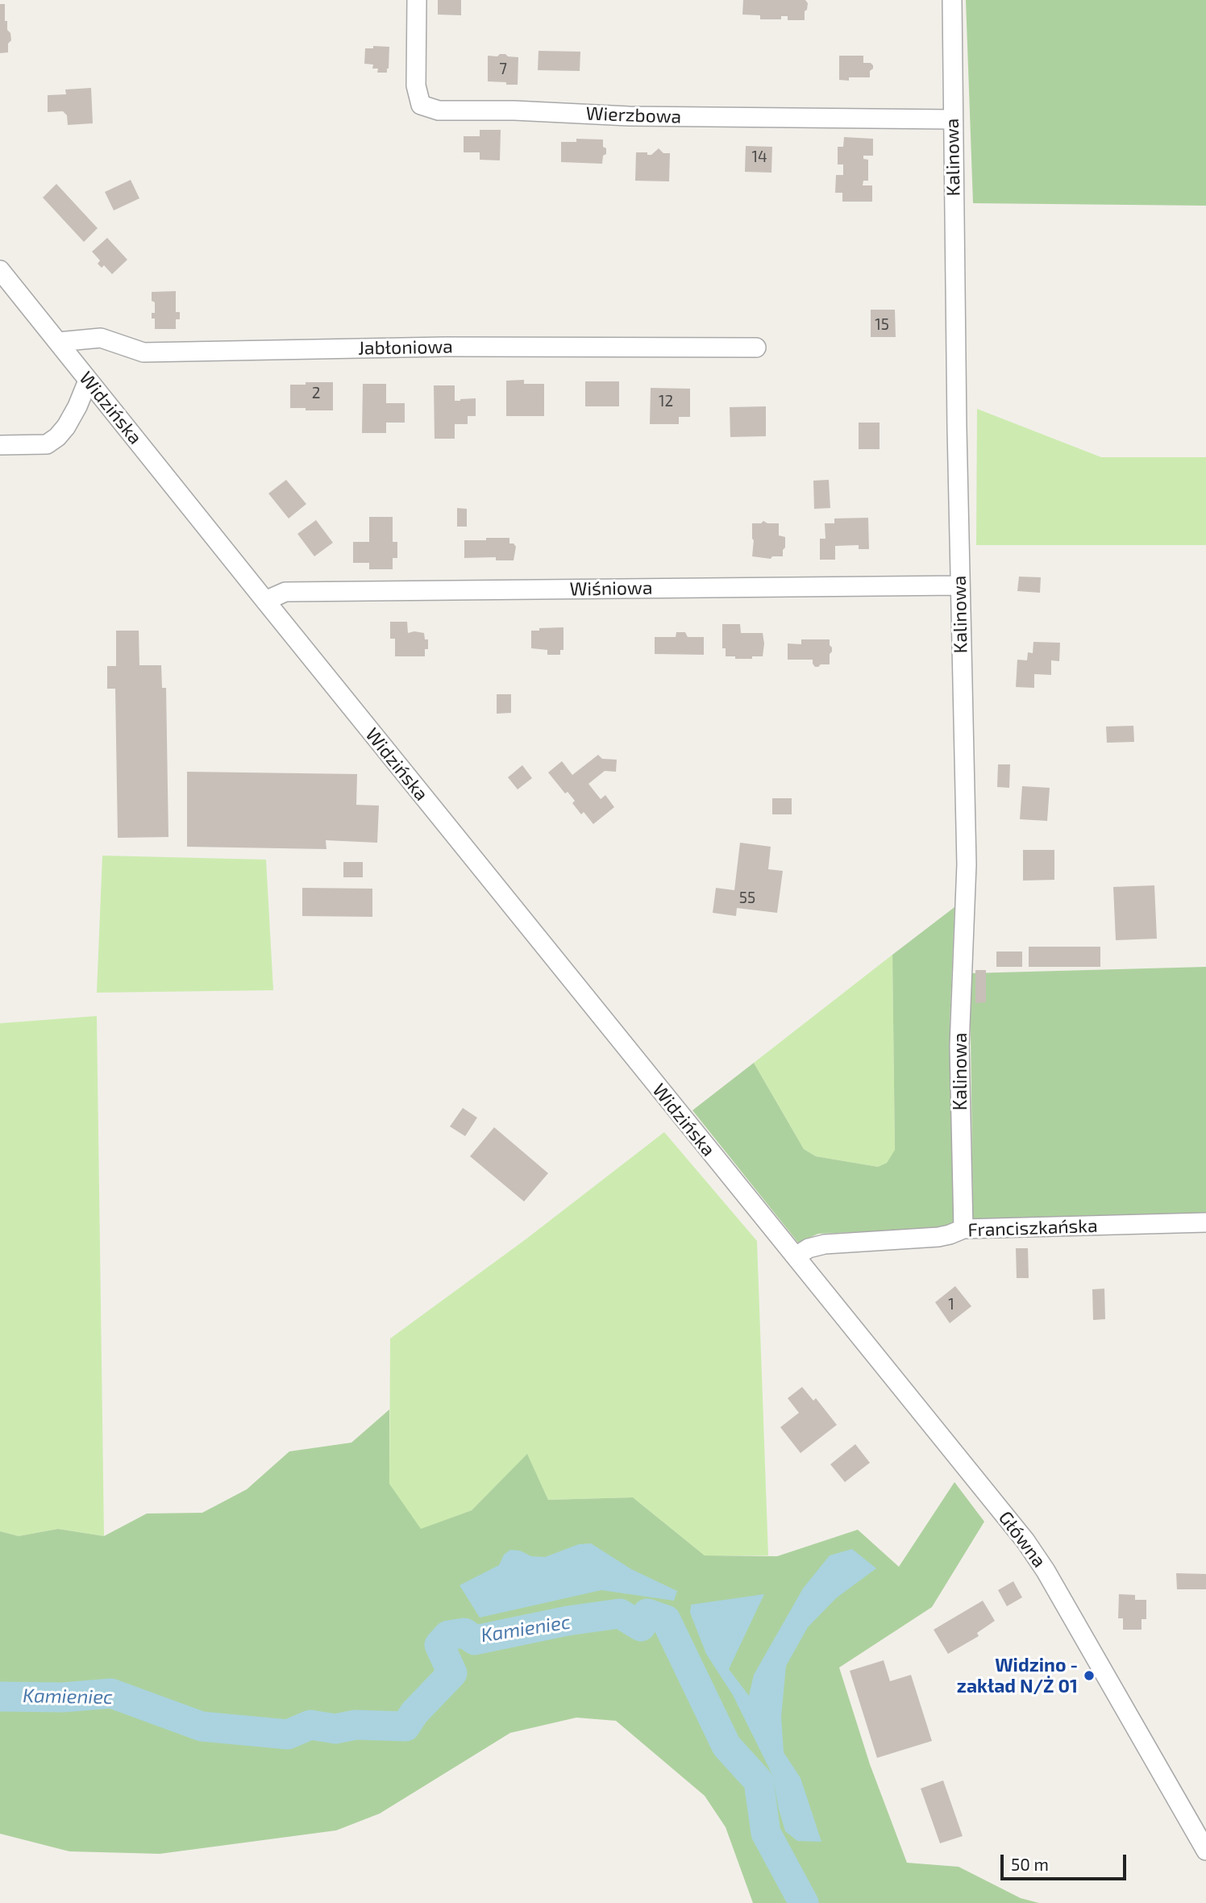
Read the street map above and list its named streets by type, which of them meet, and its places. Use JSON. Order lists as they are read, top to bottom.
{
  "streets": {
    "street": [
      "Wierzbowa",
      "Kalinowa",
      "Jabłoniowa",
      "Widzińska",
      "Wiśniowa",
      "Franciszkańska",
      "Główna"
    ]
  },
  "crossings": [
    ["Wierzbowa", "Kalinowa"],
    ["Kalinowa", "Wiśniowa"],
    ["Kalinowa", "Franciszkańska"],
    ["Jabłoniowa", "Widzińska"],
    ["Widzińska", "Wiśniowa"],
    ["Widzińska", "Franciszkańska"],
    ["Widzińska", "Główna"],
    ["Franciszkańska", "Główna"]
  ],
  "water": ["Kamieniec"],
  "places": ["Widzino - zakład N/Ż 01"],
  "house_numbers": [
    "7",
    "14",
    "15",
    "2",
    "12",
    "55",
    "1"
  ],
  "scale_bar": "50 m"
}
